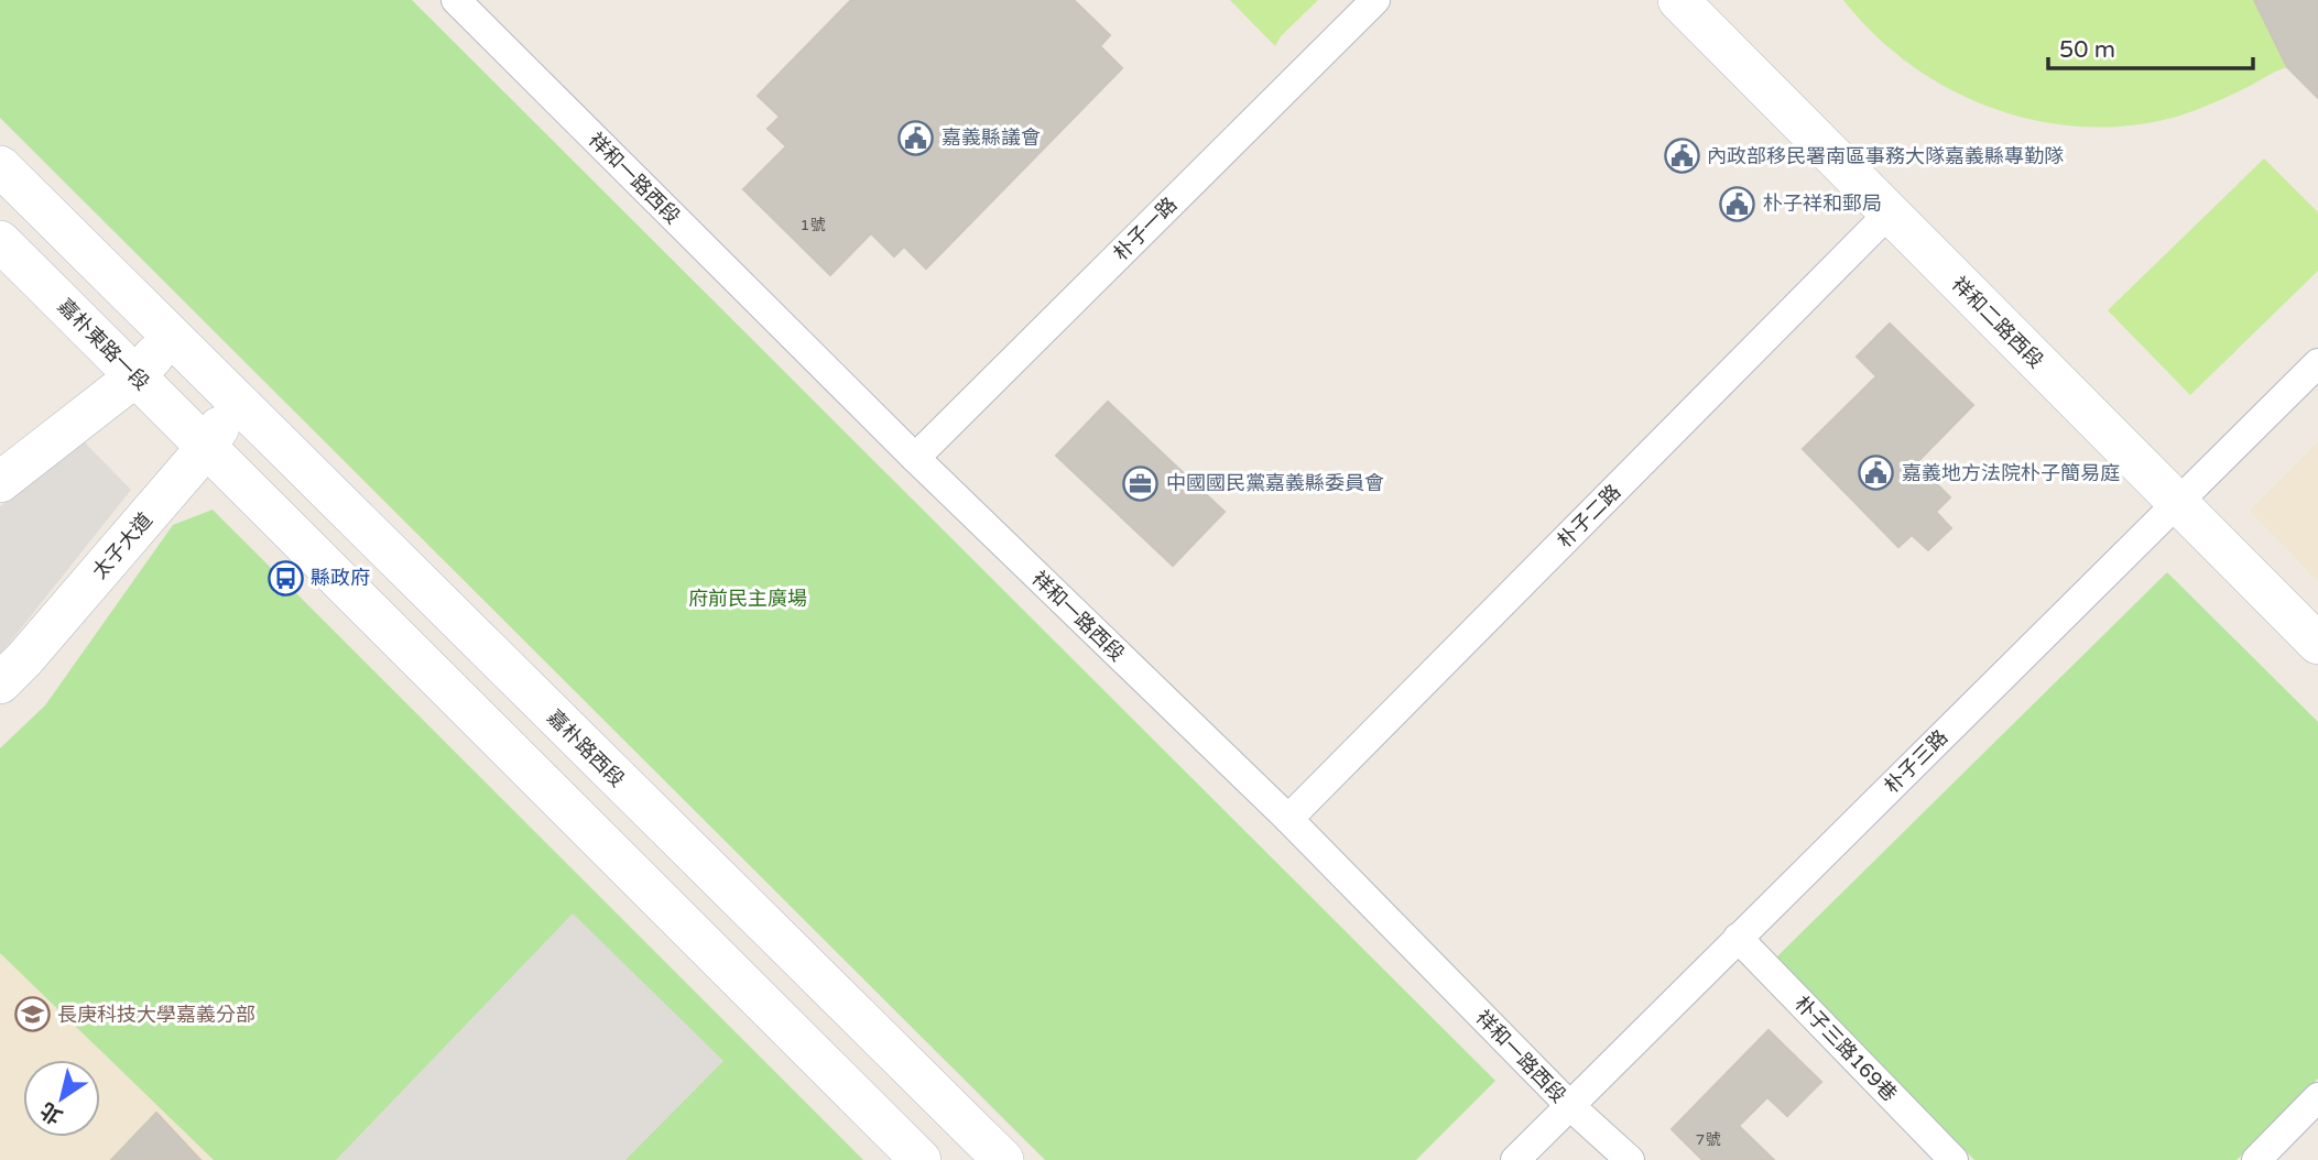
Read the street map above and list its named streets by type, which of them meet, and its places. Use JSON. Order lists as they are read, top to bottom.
{
  "streets": {
    "main road": [
      "祥和二路西段",
      "嘉朴東路一段",
      "太子大道",
      "嘉朴路西段"
    ],
    "street": [
      "祥和一路西段",
      "朴子一路",
      "朴子二路",
      "朴子三路",
      "朴子三路169巷"
    ]
  },
  "crossings": [
    ["祥和一路西段", "朴子一路"],
    ["祥和一路西段", "朴子二路"],
    ["祥和一路西段", "朴子三路"],
    ["祥和二路西段", "朴子二路"],
    ["祥和二路西段", "朴子三路"],
    ["嘉朴東路一段", "太子大道"],
    ["太子大道", "嘉朴路西段"],
    ["朴子三路", "朴子三路169巷"]
  ],
  "parks": ["府前民主廣場"],
  "places": {
    "public building": [
      "嘉義縣議會",
      "內政部移民署南區事務大隊嘉義縣專勤隊",
      "朴子祥和郵局",
      "嘉義地方法院朴子簡易庭"
    ],
    "office": ["中國國民黨嘉義縣委員會"],
    "bus stop": ["縣政府"],
    "school or university": ["長庚科技大學嘉義分部"]
  },
  "house_numbers": ["1號", "7號"],
  "scale_bar": "50 m",
  "north": "bottom left"
}
